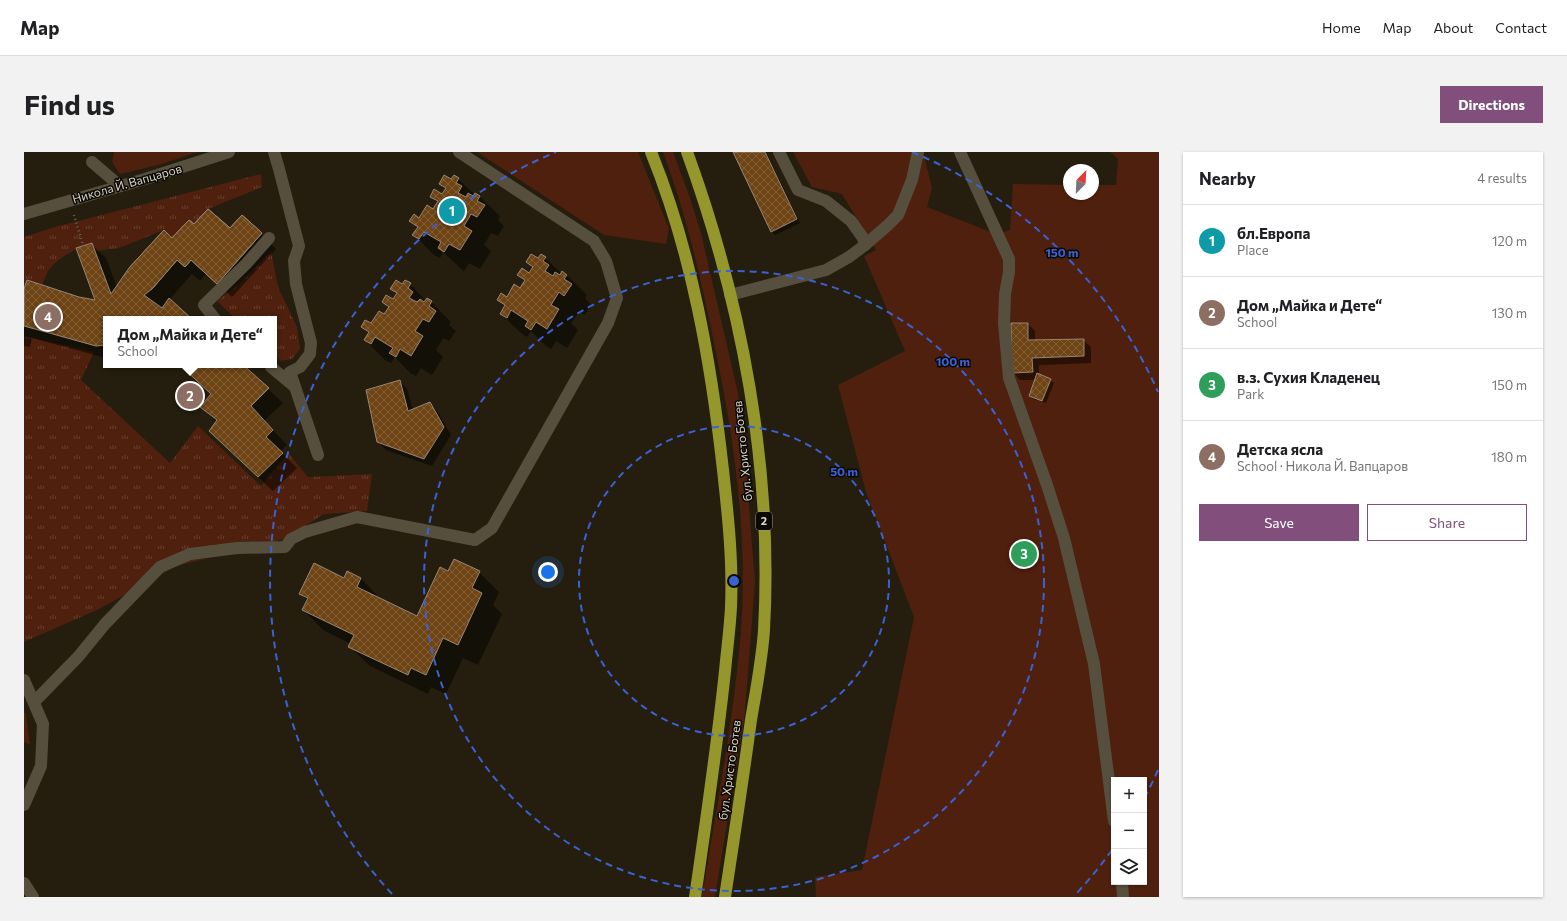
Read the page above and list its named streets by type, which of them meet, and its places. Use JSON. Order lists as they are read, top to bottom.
{
  "streets": {
    "highway": ["бул. Христо Ботев", "2"],
    "street": ["Никола Й. Вапцаров"]
  },
  "north": "top right",
  "page": {
    "header": "Map",
    "nav": [
      "Home",
      "Map",
      "About",
      "Contact"
    ],
    "buttons": [
      "Directions",
      ["Save", "Share"]
    ],
    "title": "Find us",
    "heading": ["Nearby", "4 results"],
    "pins": [
      "1",
      "4",
      "2",
      "3"
    ],
    "list": [
      {
        "mark": "1",
        "name": "бл.Европа",
        "note": "Place",
        "value": "120 m"
      },
      {
        "mark": "2",
        "name": "Дом „Майка и Дете“",
        "note": "School",
        "value": "130 m"
      },
      {
        "mark": "3",
        "name": "в.з. Сухия Кладенец",
        "note": "Park",
        "value": "150 m"
      },
      {
        "mark": "4",
        "name": "Детска ясла",
        "note": "School · Никола Й. Вапцаров",
        "value": "180 m"
      }
    ],
    "popup": ["Дом „Майка и Дете“", "School"],
    "map_buttons": ["+", "−"]
  },
  "rings": ["150 m", "100 m", "50 m"]
}
